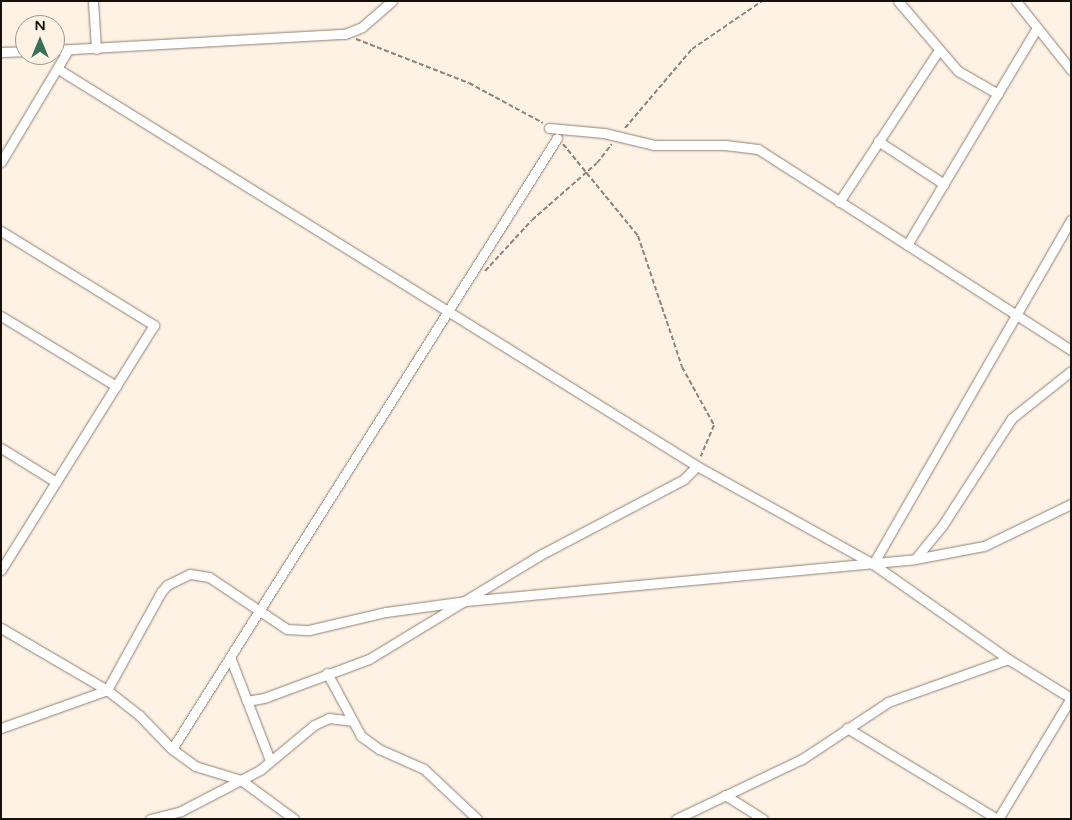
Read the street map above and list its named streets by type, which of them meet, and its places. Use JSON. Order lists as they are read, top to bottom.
{
  "north": "top"
}
